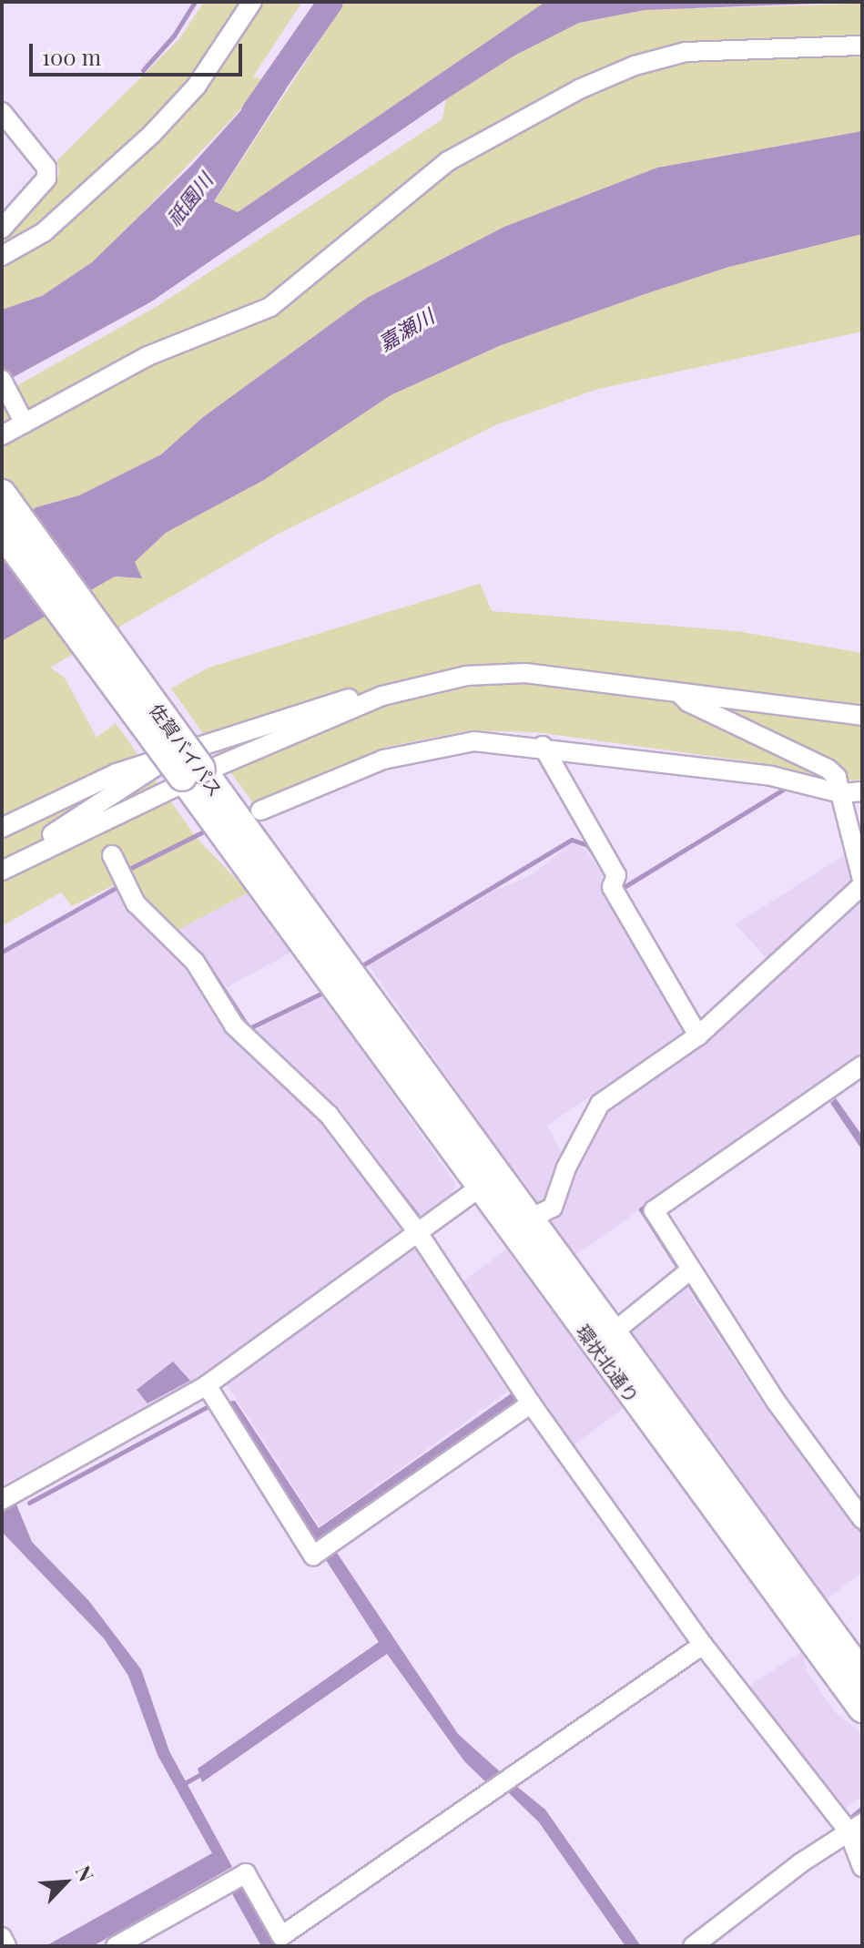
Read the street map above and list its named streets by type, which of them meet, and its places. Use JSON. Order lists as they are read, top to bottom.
{
  "streets": {
    "highway": ["佐賀バイパス", "環状北通り"]
  },
  "crossings": [
    ["佐賀バイパス", "環状北通り"]
  ],
  "water": ["祇園川", "嘉瀬川"],
  "scale_bar": "100 m",
  "north": "top right"
}
